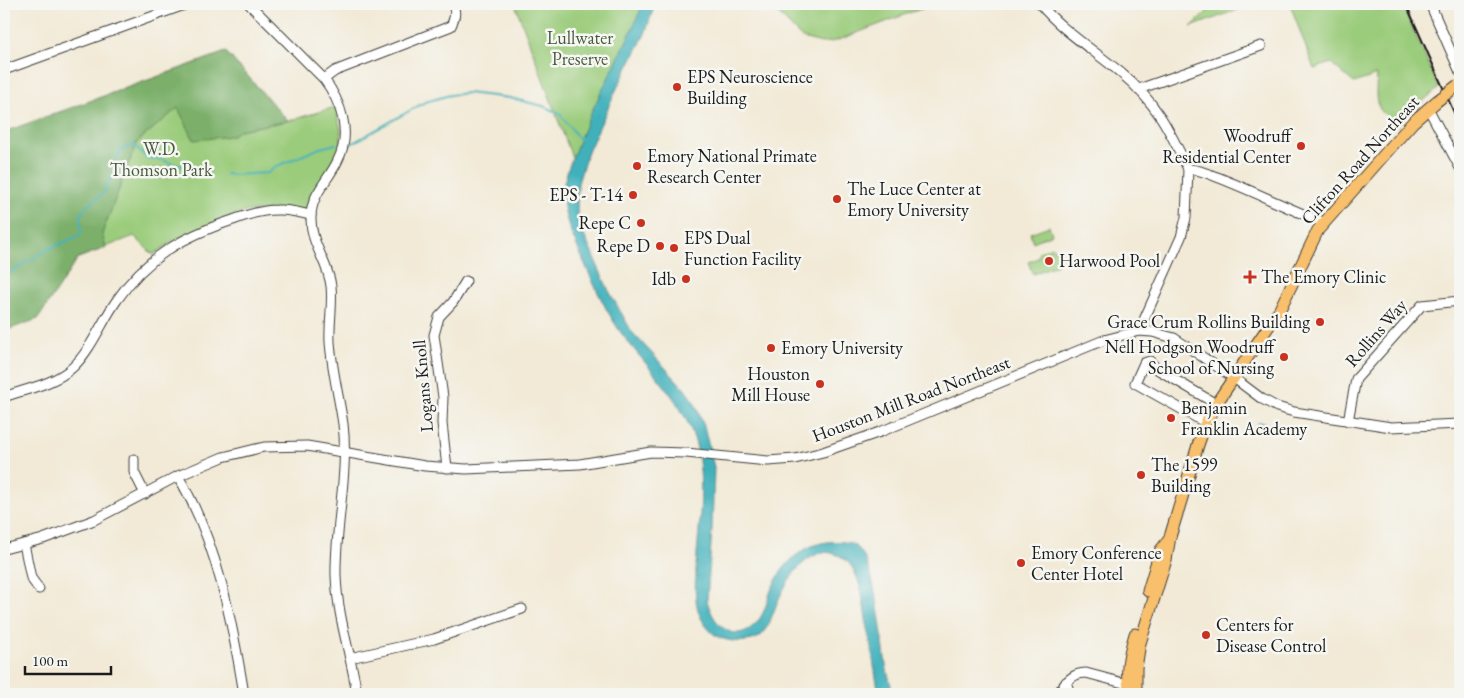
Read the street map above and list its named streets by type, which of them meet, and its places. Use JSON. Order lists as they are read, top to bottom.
{
  "streets": {
    "main road": ["Clifton Road Northeast"],
    "street": ["Rollins Way", "Logans Knoll", "Houston Mill Road Northeast"]
  },
  "crossings": [
    ["Clifton Road Northeast", "Houston Mill Road Northeast"],
    ["Rollins Way", "Houston Mill Road Northeast"],
    ["Logans Knoll", "Houston Mill Road Northeast"]
  ],
  "parks": ["Lullwater Preserve", "W.D. Thomson Park"],
  "places": {
    "other": [
      "EPS Neuroscience Building",
      "Woodruff Residential Center",
      "Emory National Primate Research Center",
      "EPS - T-14",
      "The Luce Center at Emory University",
      "Repe C",
      "Repe D",
      "EPS Dual Function Facility",
      "Harwood Pool",
      "Idb",
      "Grace Crum Rollins Building",
      "Emory University",
      "Nell Hodgson Woodruff School of Nursing",
      "Houston Mill House",
      "Benjamin Franklin Academy",
      "The 1599 Building",
      "Emory Conference Center Hotel",
      "Centers for Disease Control"
    ],
    "health": ["The Emory Clinic"]
  },
  "scale_bar": "100 m"
}
